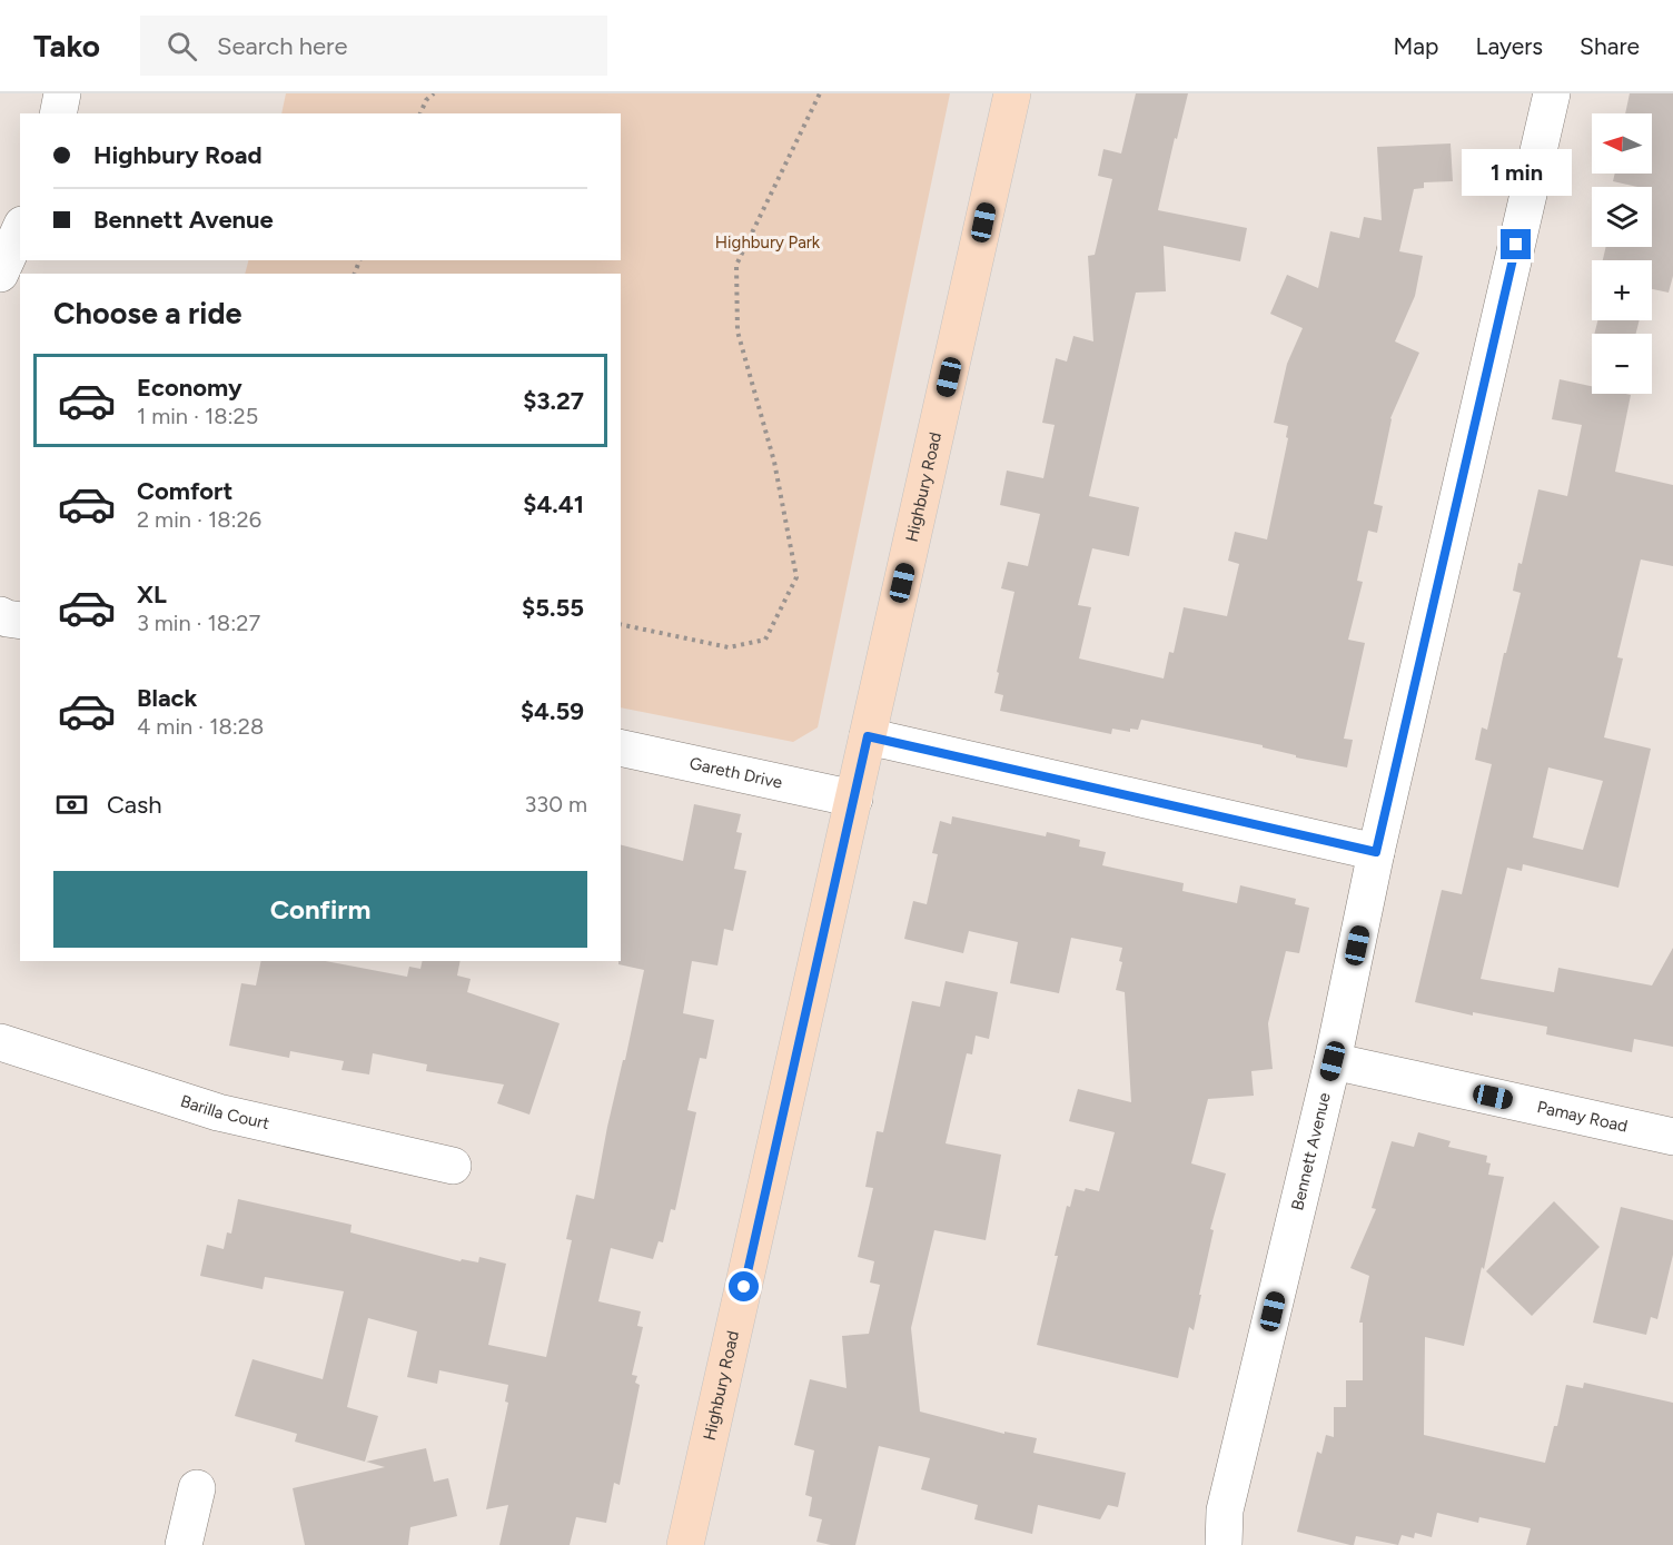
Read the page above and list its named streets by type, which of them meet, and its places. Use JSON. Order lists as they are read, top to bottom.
{
  "streets": {
    "main road": ["Highbury Road"],
    "street": [
      "Gareth Drive",
      "Barilla Court",
      "Pamay Road",
      "Bennett Avenue"
    ]
  },
  "crossings": [
    ["Highbury Road", "Gareth Drive"],
    ["Pamay Road", "Bennett Avenue"]
  ],
  "parks": ["Highbury Park"],
  "north": "left",
  "page": {
    "header": "Tako",
    "search": "Search here",
    "nav": ["Map", "Layers", "Share"],
    "map_buttons": ["+", "−"],
    "banner": ["Highbury Road", "Bennett Avenue"],
    "bubble": "1 min",
    "heading": "Choose a ride",
    "list": [
      {
        "name": "Economy",
        "note": "1 min · 18:25",
        "value": "$3.27"
      },
      {
        "name": "Comfort",
        "note": "2 min · 18:26",
        "value": "$4.41"
      },
      {
        "name": "XL",
        "note": "3 min · 18:27",
        "value": "$5.55"
      },
      {
        "name": "Black",
        "note": "4 min · 18:28",
        "value": "$4.59"
      }
    ],
    "pay": ["Cash", "330 m"],
    "buttons": "Confirm"
  }
}
